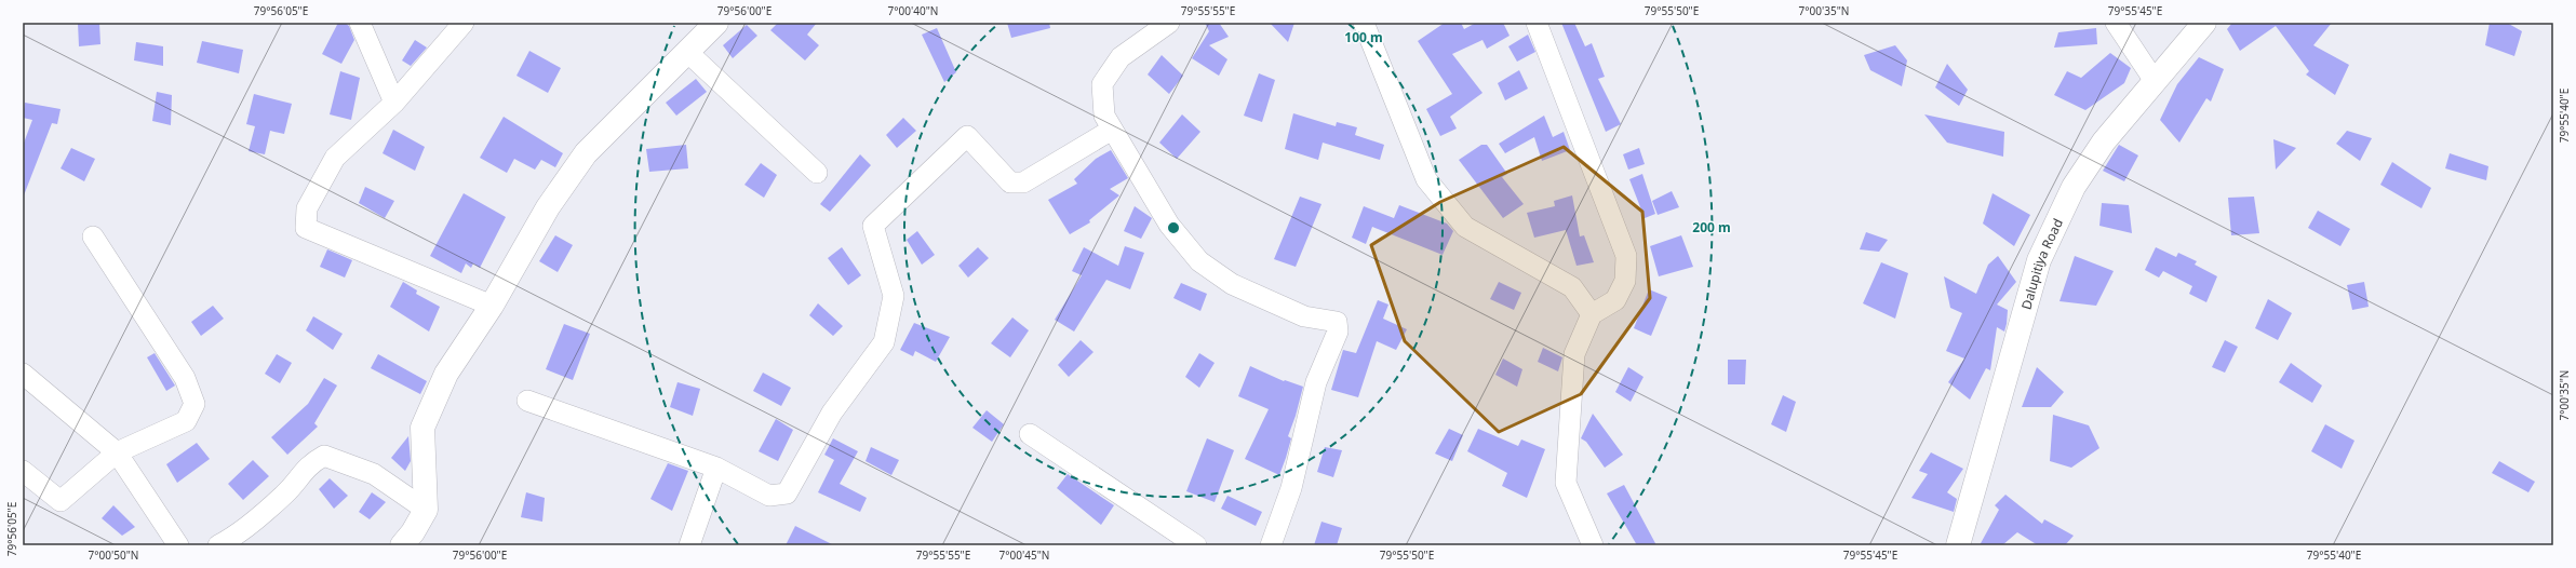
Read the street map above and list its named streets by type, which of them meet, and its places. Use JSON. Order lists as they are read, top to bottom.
{
  "streets": {
    "street": ["Dalupitiya Road"]
  },
  "coordinates": [
    "79°56'05\"E",
    "79°56'00\"E",
    "7°00'40\"N",
    "79°55'55\"E",
    "79°55'50\"E",
    "7°00'35\"N",
    "79°55'45\"E",
    "79°55'40\"E",
    "7°00'50\"N",
    "7°00'45\"N"
  ],
  "rings": ["100 m", "200 m"]
}
